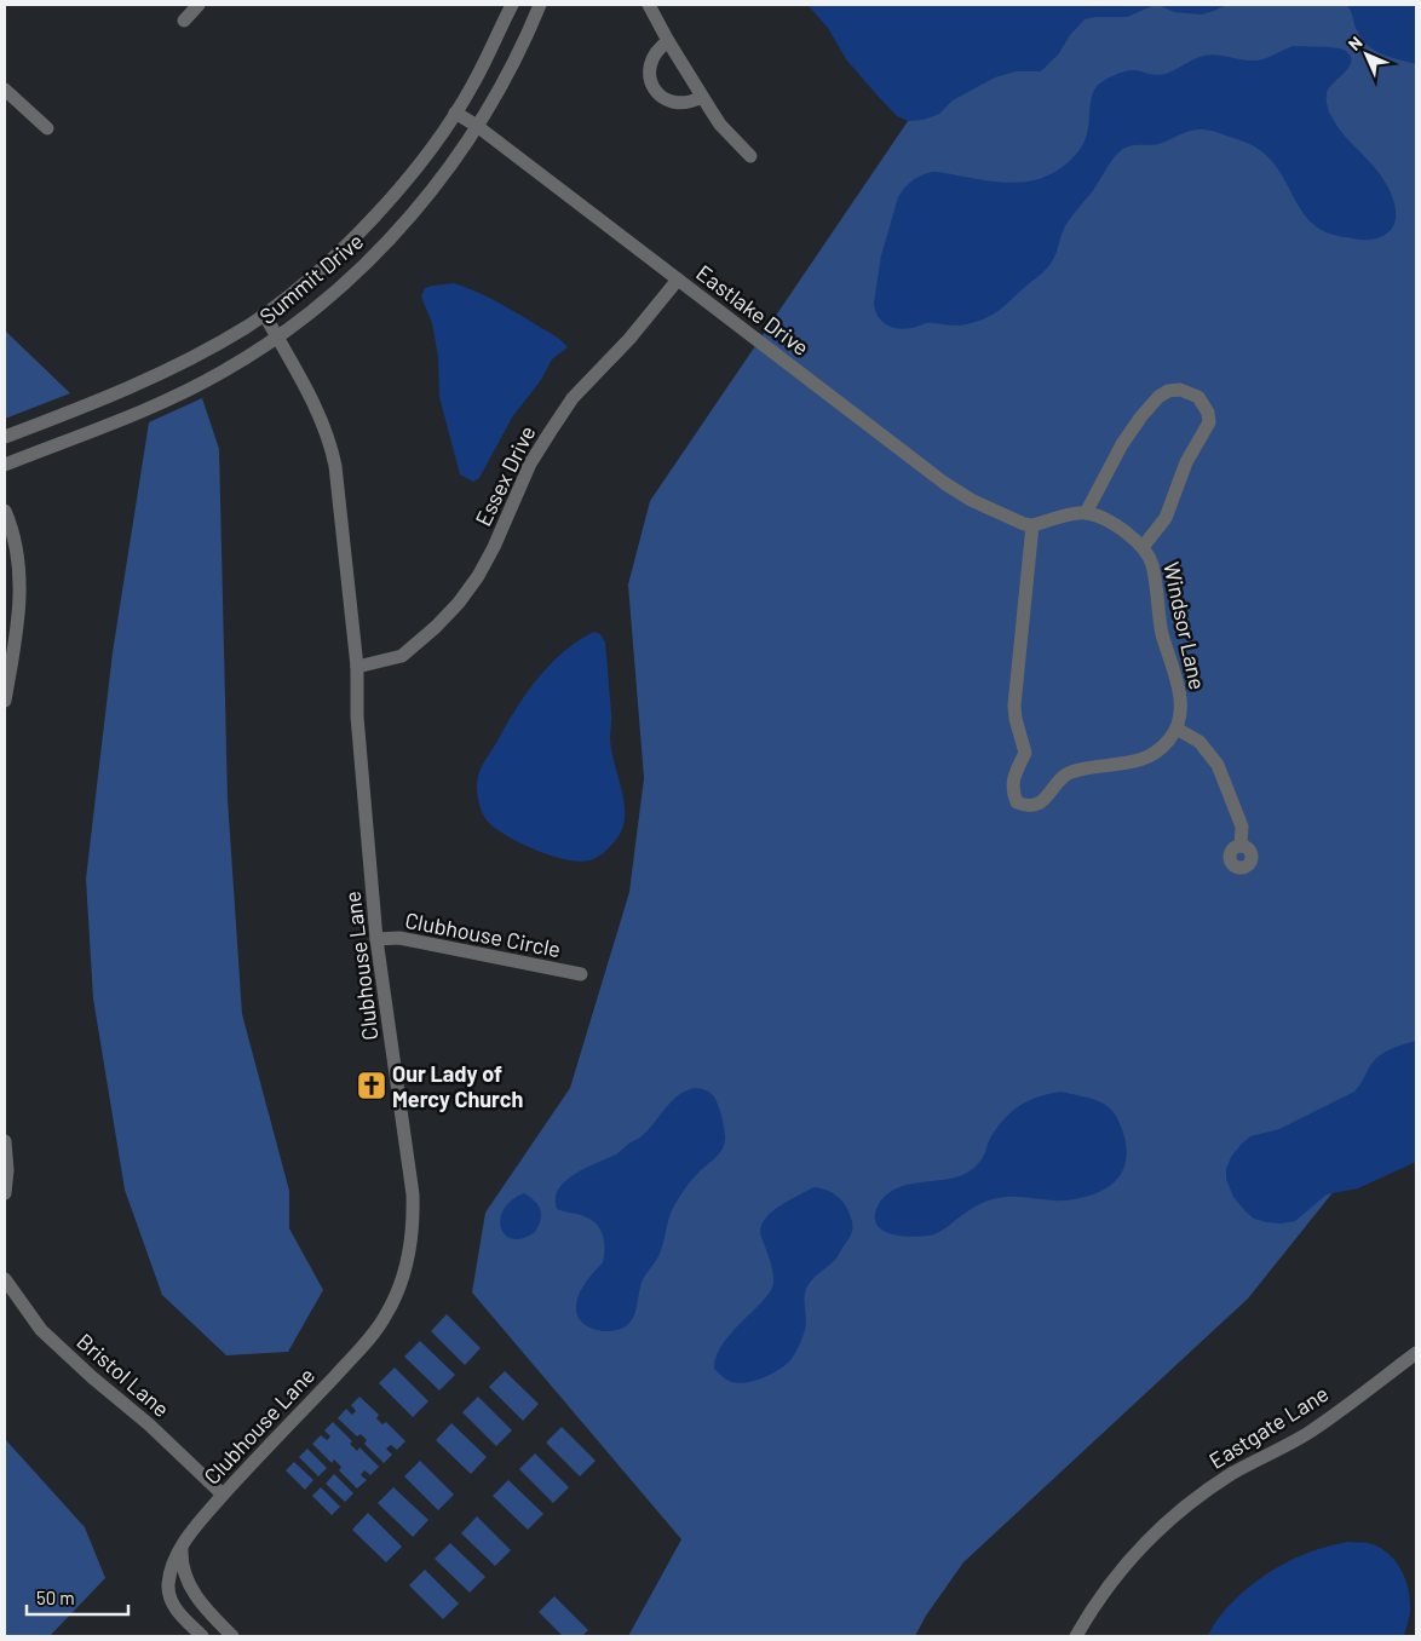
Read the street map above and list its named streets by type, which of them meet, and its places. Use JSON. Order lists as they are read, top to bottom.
{
  "streets": {
    "street": [
      "Summit Drive",
      "Eastlake Drive",
      "Essex Drive",
      "Windsor Lane",
      "Clubhouse Circle",
      "Clubhouse Lane",
      "Bristol Lane",
      "Eastgate Lane"
    ]
  },
  "crossings": [
    ["Summit Drive", "Eastlake Drive"],
    ["Summit Drive", "Clubhouse Lane"],
    ["Eastlake Drive", "Essex Drive"],
    ["Essex Drive", "Clubhouse Lane"],
    ["Clubhouse Circle", "Clubhouse Lane"],
    ["Clubhouse Lane", "Bristol Lane"]
  ],
  "places": {
    "church": ["Our Lady of Mercy Church"]
  },
  "scale_bar": "50 m",
  "north": "top left"
}
